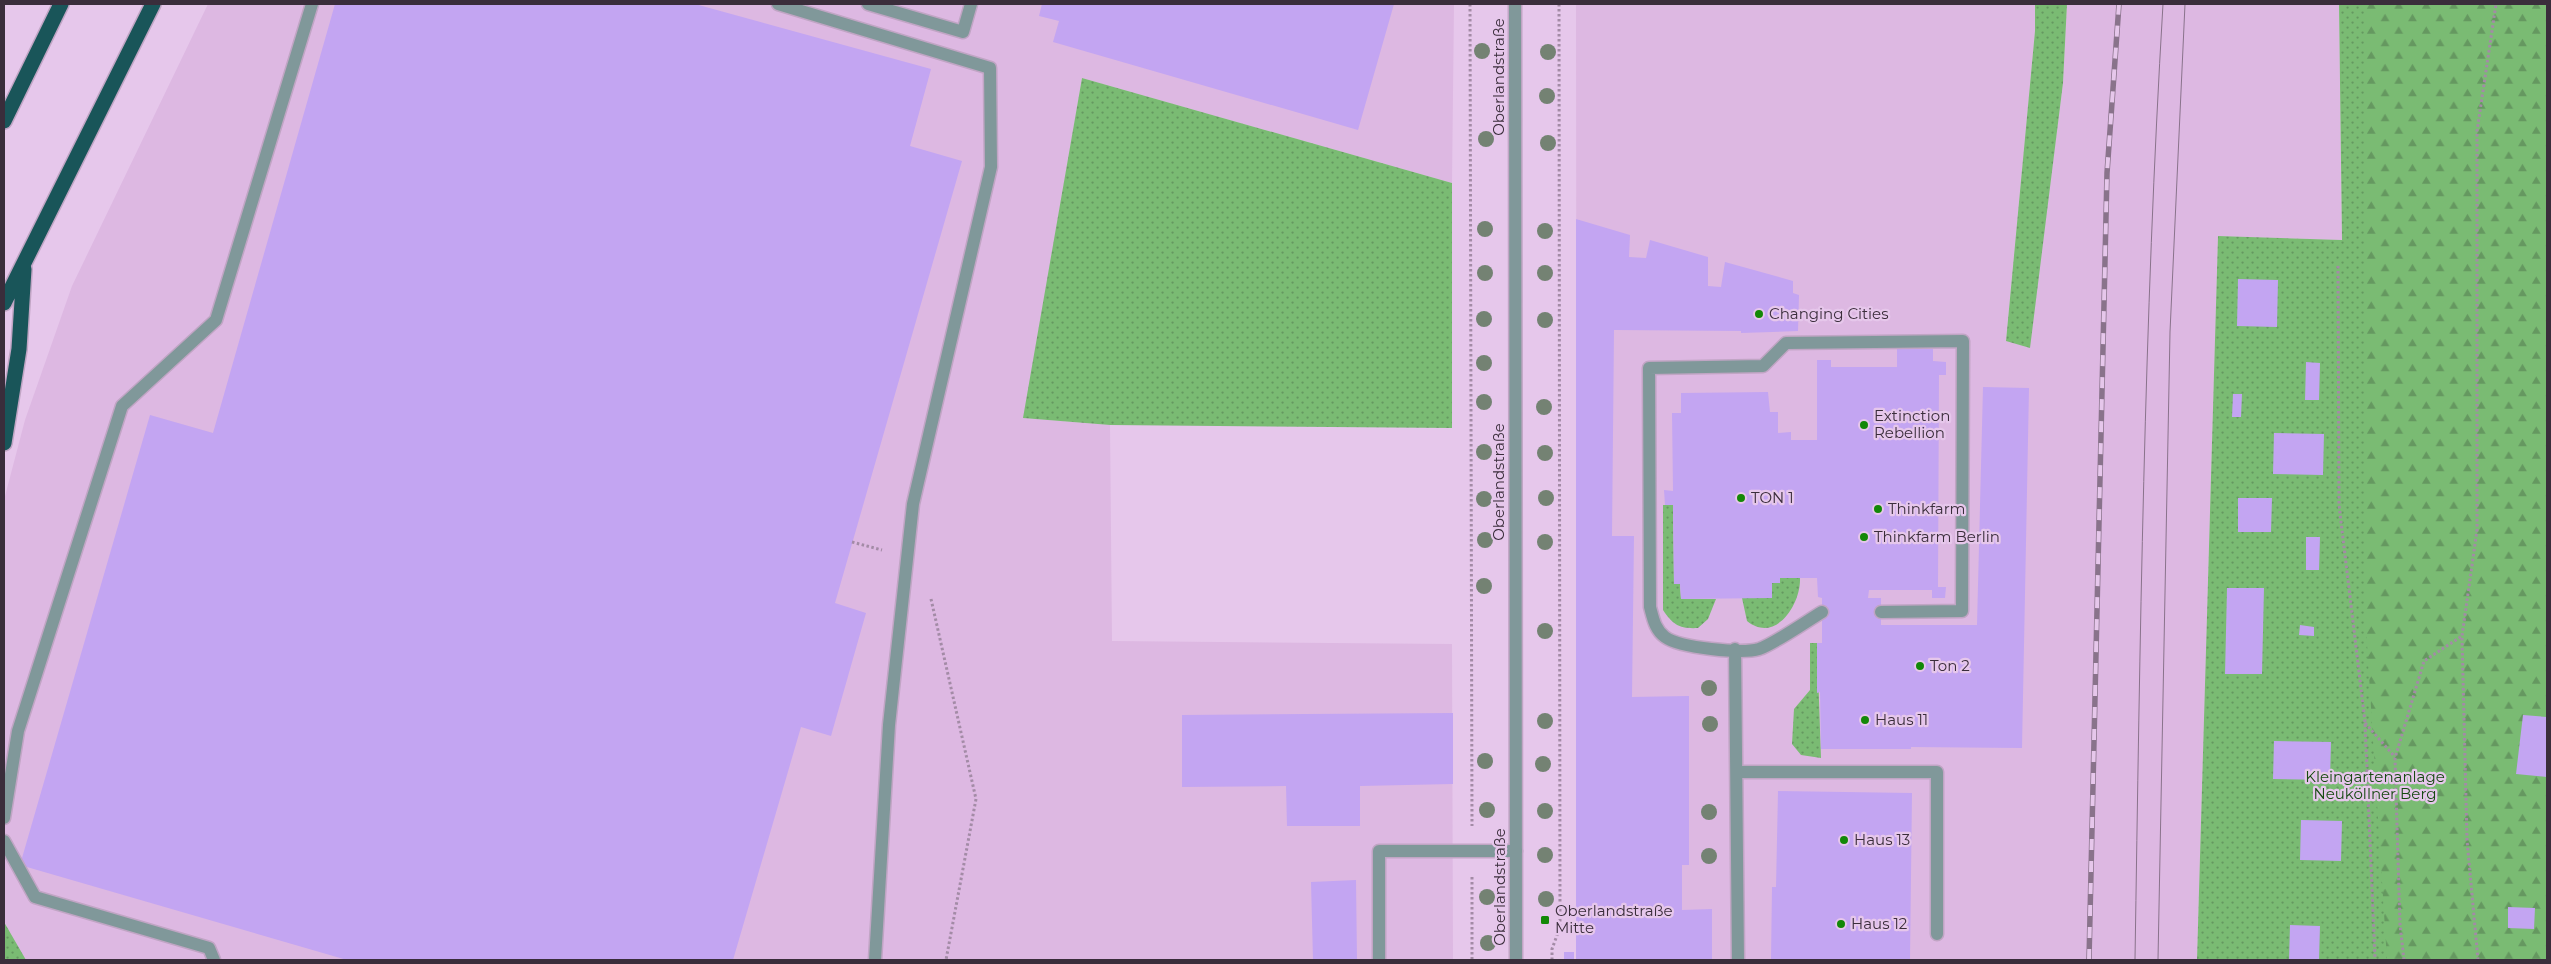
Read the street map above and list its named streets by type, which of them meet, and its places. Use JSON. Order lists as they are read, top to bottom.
{
  "streets": {
    "street": ["Oberlandstraße"]
  },
  "parks": ["Kleingartenanlage Neuköllner Berg"],
  "places": {
    "other": [
      "Changing Cities",
      "Extinction Rebellion",
      "TON 1",
      "Thinkfarm",
      "Thinkfarm Berlin",
      "Ton 2",
      "Haus 11",
      "Haus 13",
      "Haus 12"
    ],
    "transit": ["Oberlandstraße Mitte"]
  }
}
